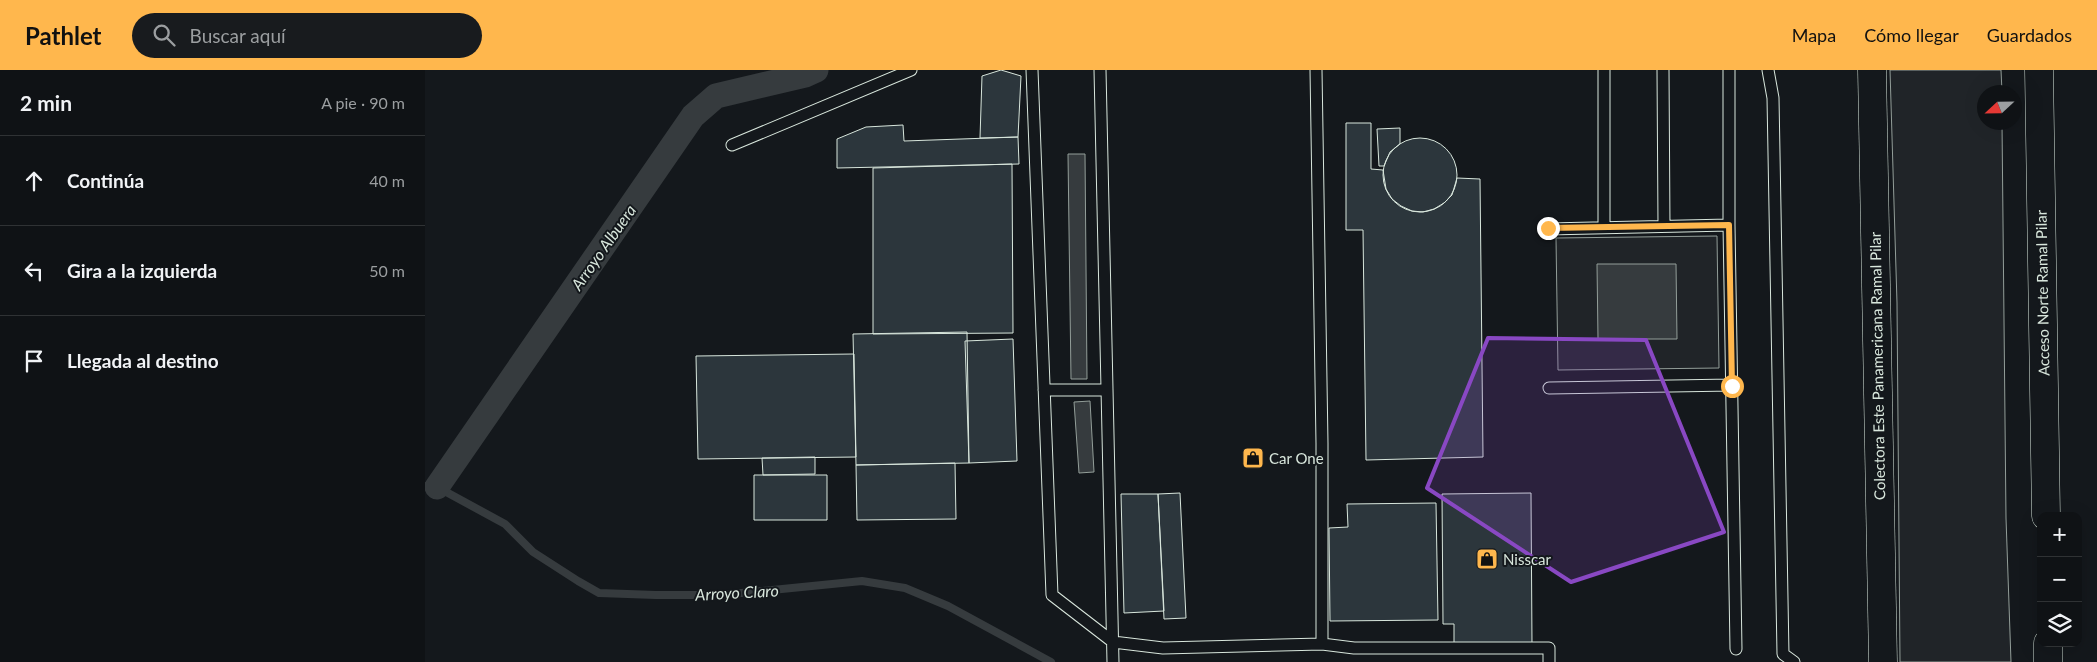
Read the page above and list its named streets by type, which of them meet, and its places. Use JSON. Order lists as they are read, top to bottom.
{
  "streets": {
    "main road": ["Acceso Norte Ramal Pilar", "Colectora Este Panamericana Ramal Pilar"]
  },
  "water": ["Arroyo Albuera", "Arroyo Claro"],
  "places": {
    "shop": ["Car One", "Nisscar"]
  },
  "north": "left",
  "page": {
    "header": "Pathlet",
    "search": "Buscar aquí",
    "nav": ["Mapa", "Cómo llegar", "Guardados"],
    "heading": ["2 min", "A pie · 90 m"],
    "list": [
      ["Continúa", "40 m"],
      ["Gira a la izquierda", "50 m"],
      "Llegada al destino"
    ],
    "map_buttons": ["+", "−"]
  }
}
